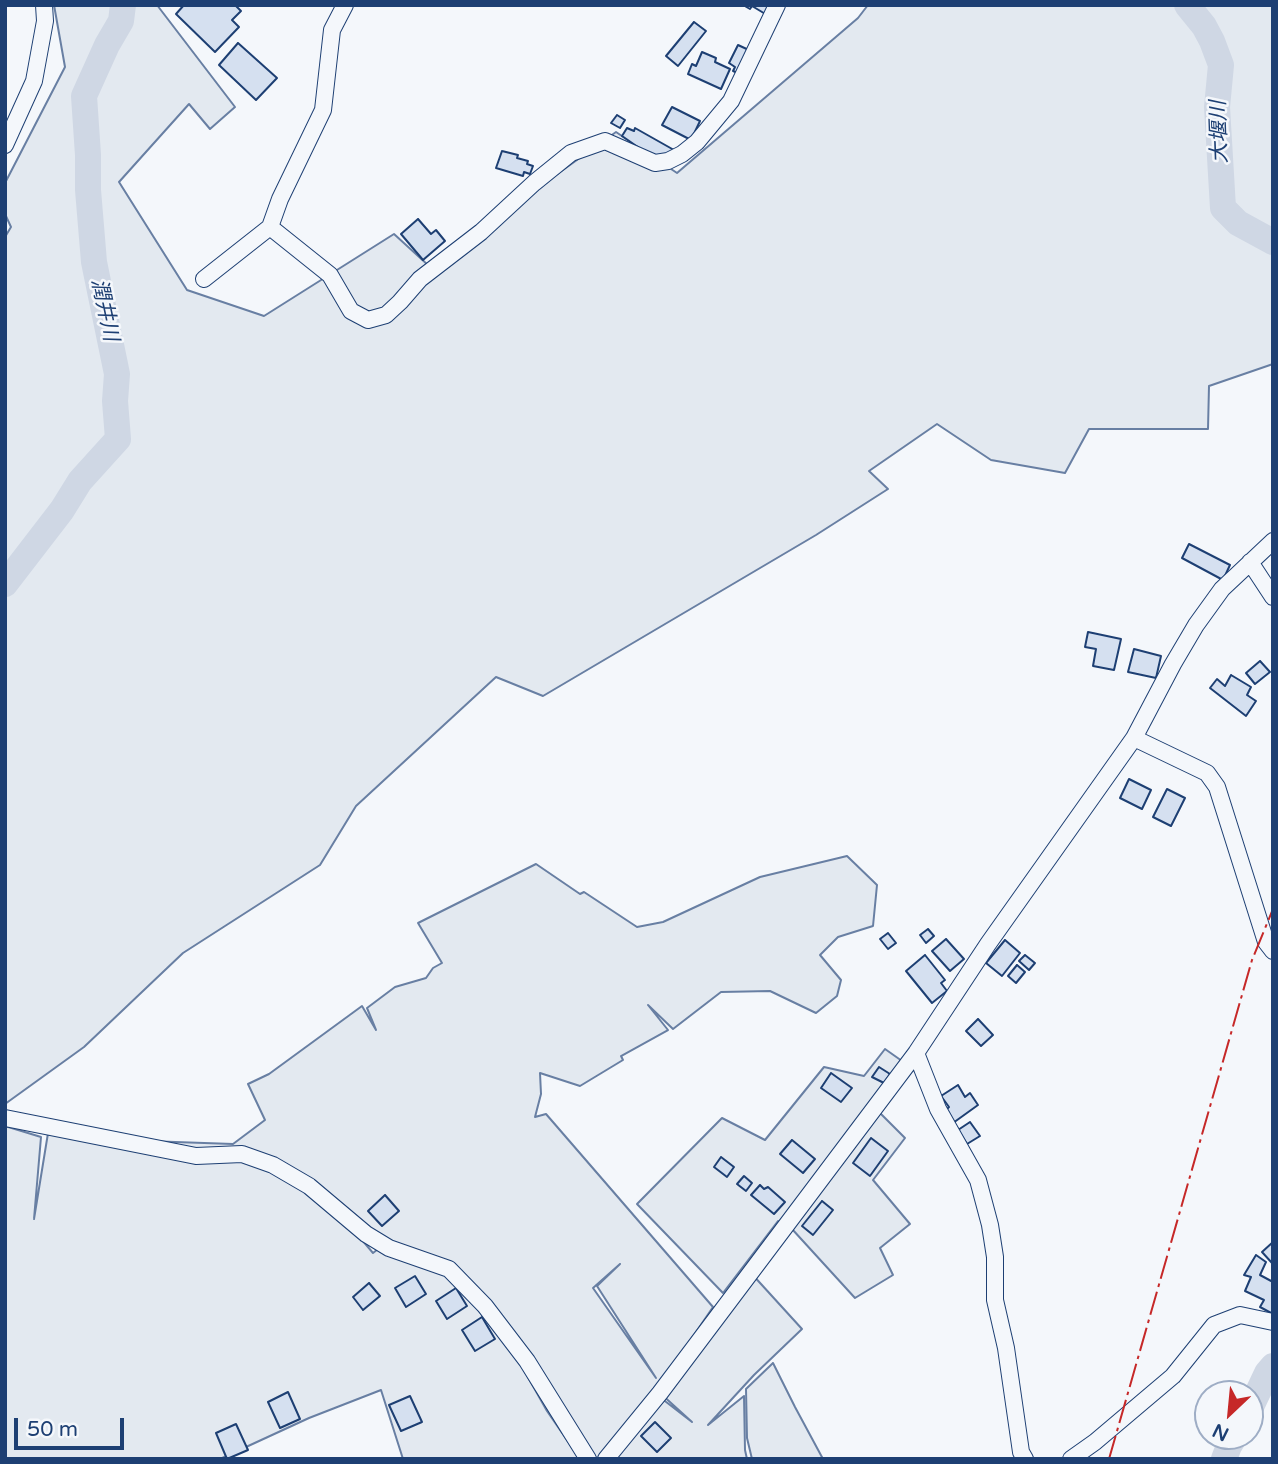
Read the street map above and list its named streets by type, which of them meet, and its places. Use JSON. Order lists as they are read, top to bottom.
{
  "water": ["大堰川", "潤井川"],
  "scale_bar": "50 m",
  "north": "bottom left"
}
